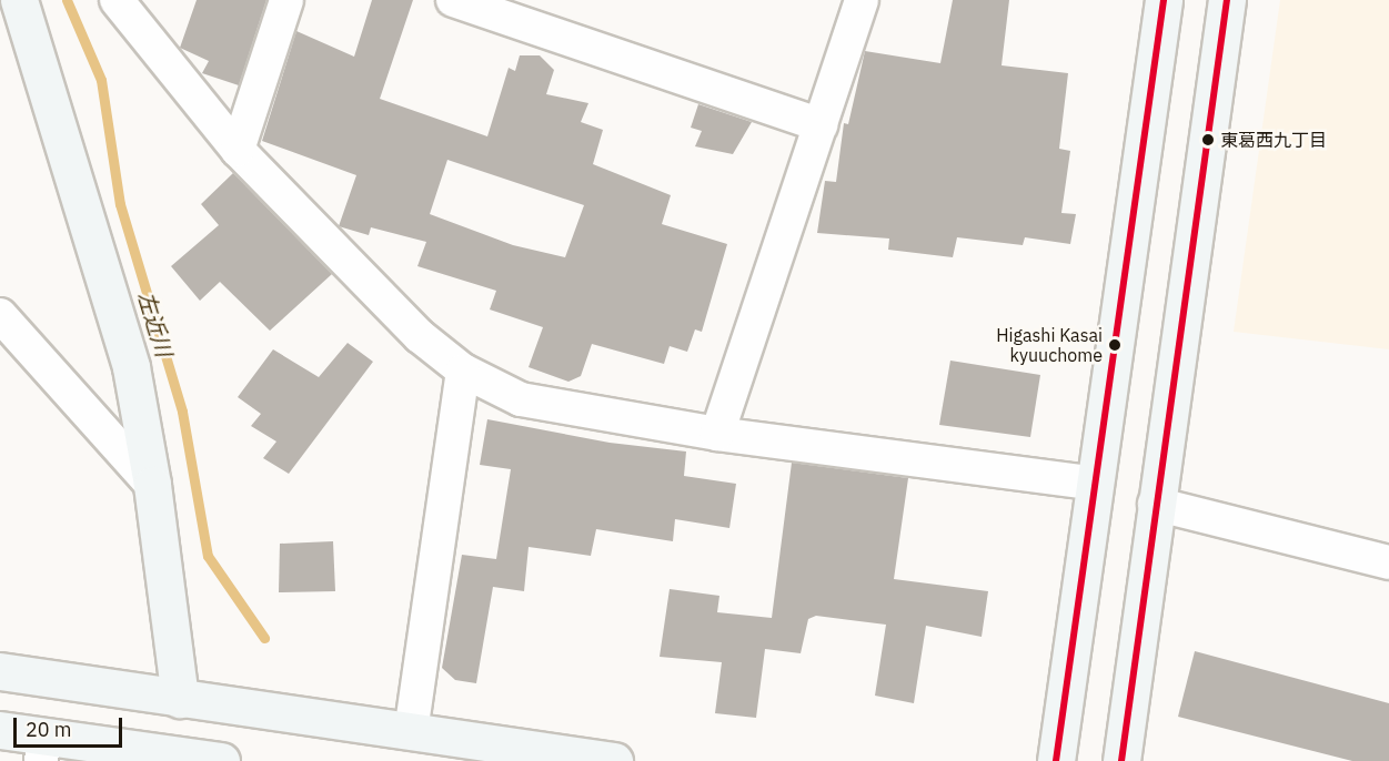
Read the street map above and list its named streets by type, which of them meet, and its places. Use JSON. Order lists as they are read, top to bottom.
{
  "water": ["左近川"],
  "places": ["東葛西九丁目", "Higashi Kasai kyuuchome"],
  "scale_bar": "20 m"
}
